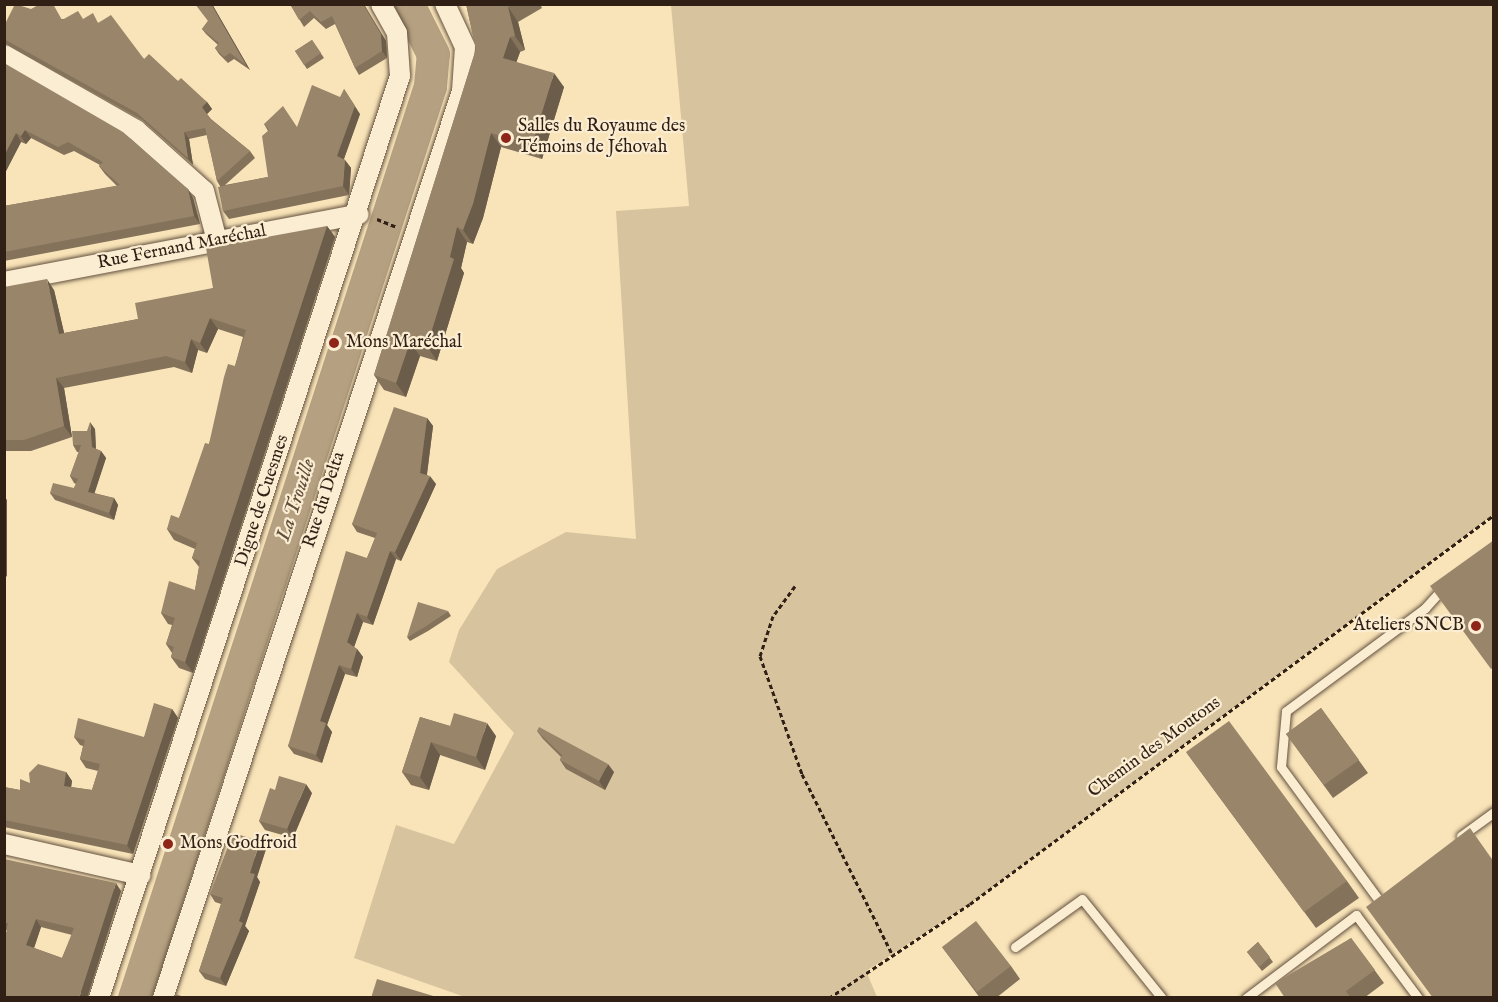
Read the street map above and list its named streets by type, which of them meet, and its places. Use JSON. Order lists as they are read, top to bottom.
{
  "streets": {
    "street": ["Rue Fernand Maréchal", "Rue du Delta", "Digue de Cuesmes"],
    "path": ["Chemin des Moutons"]
  },
  "crossings": [
    ["Rue Fernand Maréchal", "Digue de Cuesmes"]
  ],
  "water": ["La Trouille"],
  "places": [
    "Salles du Royaume des Témoins de Jéhovah",
    "Mons Maréchal",
    "Ateliers SNCB",
    "Mons Godfroid"
  ]
}
